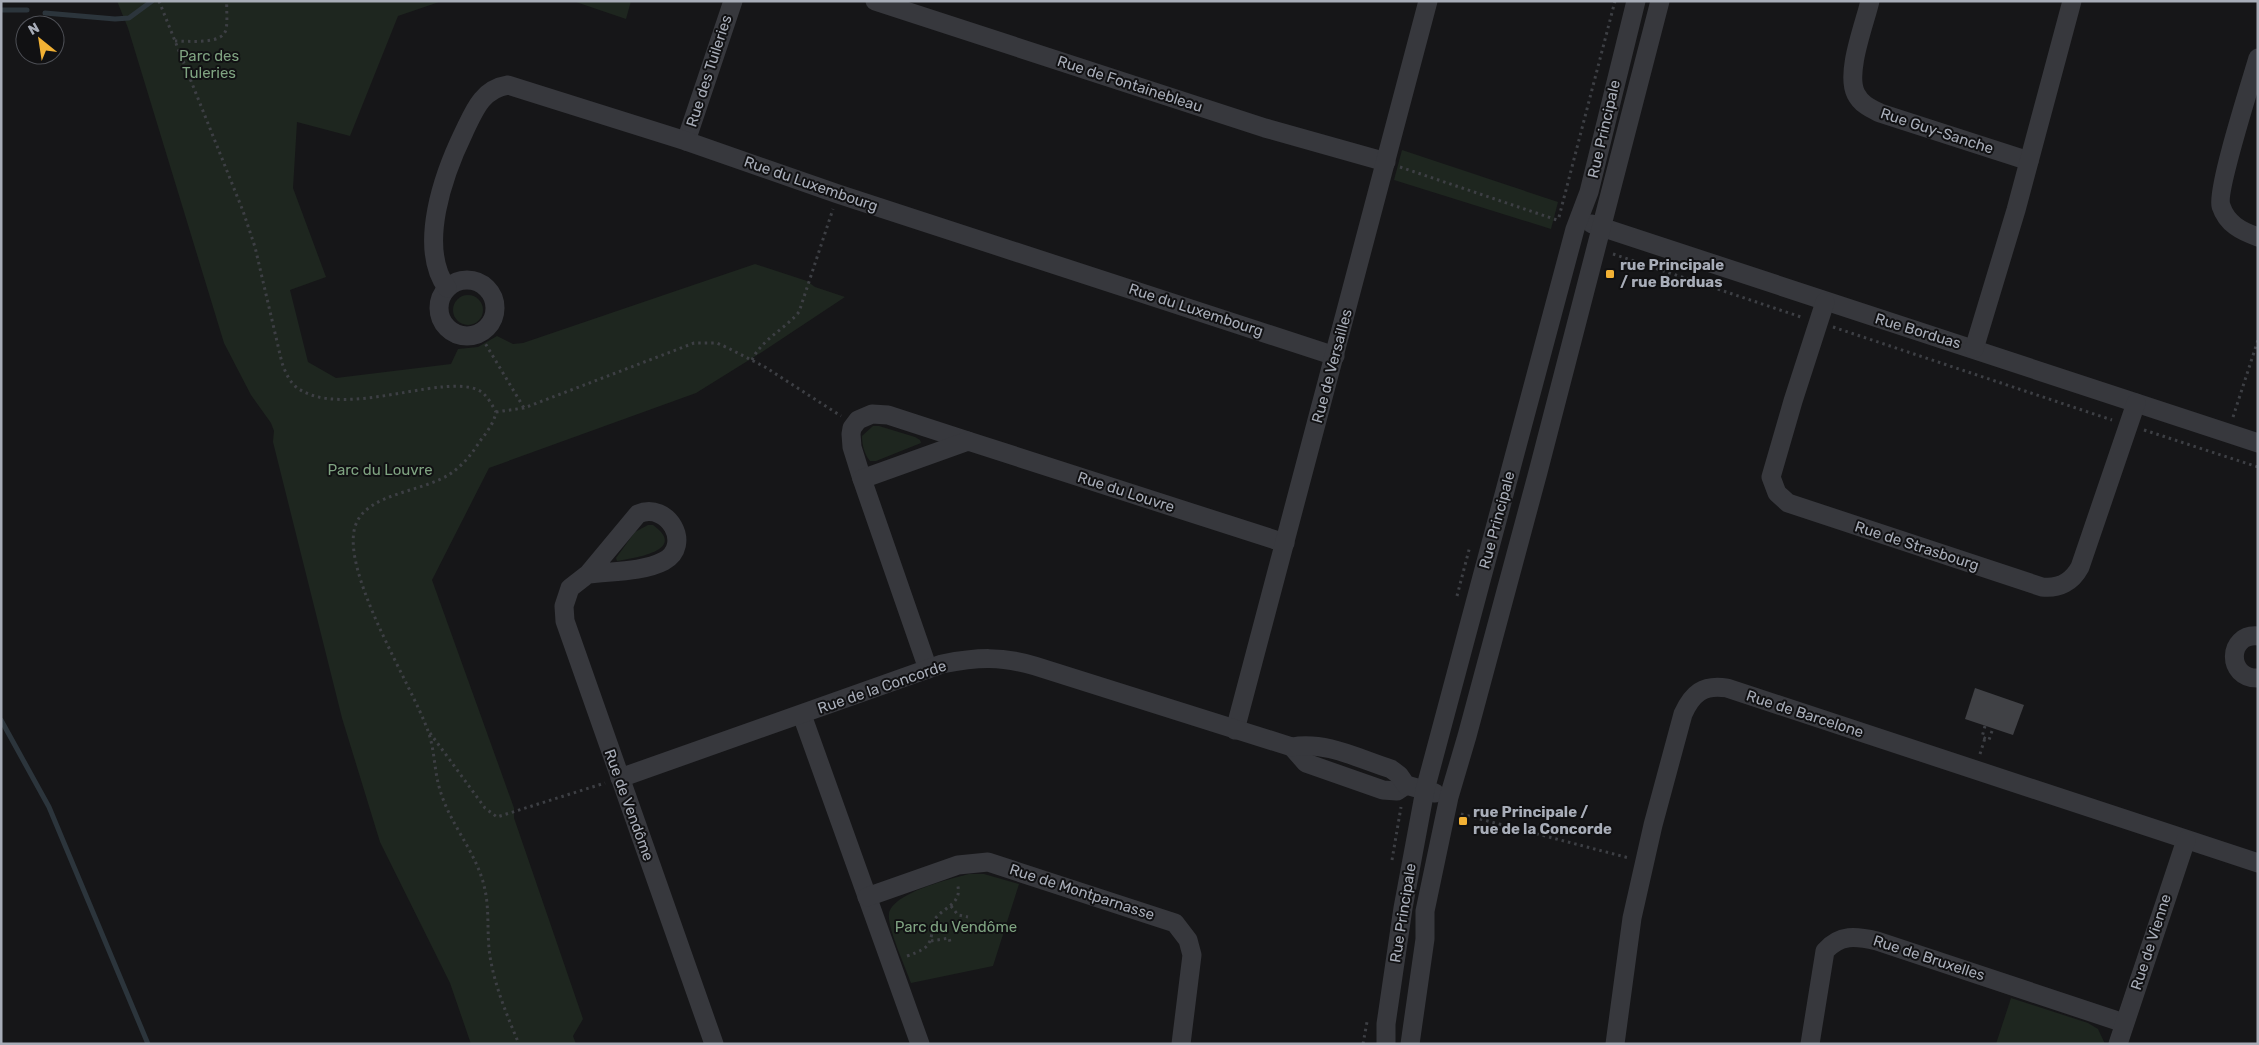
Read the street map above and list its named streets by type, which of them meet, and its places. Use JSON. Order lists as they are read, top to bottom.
{
  "streets": {
    "street": [
      "Rue des Tuileries",
      "Rue de Fontainebleau",
      "Rue Principale",
      "Rue Guy-Sanche",
      "Rue du Luxembourg",
      "Rue Borduas",
      "Rue de Versailles",
      "Rue du Louvre",
      "Rue de Strasbourg",
      "Rue de la Concorde",
      "Rue de Barcelone",
      "Rue de Vendôme",
      "Rue de Montparnasse",
      "Rue de Vienne",
      "Rue de Bruxelles"
    ]
  },
  "crossings": [
    ["Rue des Tuileries", "Rue du Luxembourg"],
    ["Rue de Fontainebleau", "Rue de Versailles"],
    ["Rue Principale", "Rue Borduas"],
    ["Rue Principale", "Rue de la Concorde"],
    ["Rue du Luxembourg", "Rue de Versailles"],
    ["Rue Borduas", "Rue de Strasbourg"],
    ["Rue de Versailles", "Rue du Louvre"],
    ["Rue de Versailles", "Rue de la Concorde"],
    ["Rue du Louvre", "Rue de la Concorde"],
    ["Rue de la Concorde", "Rue de Vendôme"],
    ["Rue de Barcelone", "Rue de Vienne"],
    ["Rue de Vienne", "Rue de Bruxelles"]
  ],
  "parks": ["Parc des Tuleries", "Parc du Louvre", "Parc du Vendôme"],
  "places": {
    "transit": ["rue Principale / rue Borduas", "rue Principale / rue de la Concorde"]
  },
  "north": "top left"
}
